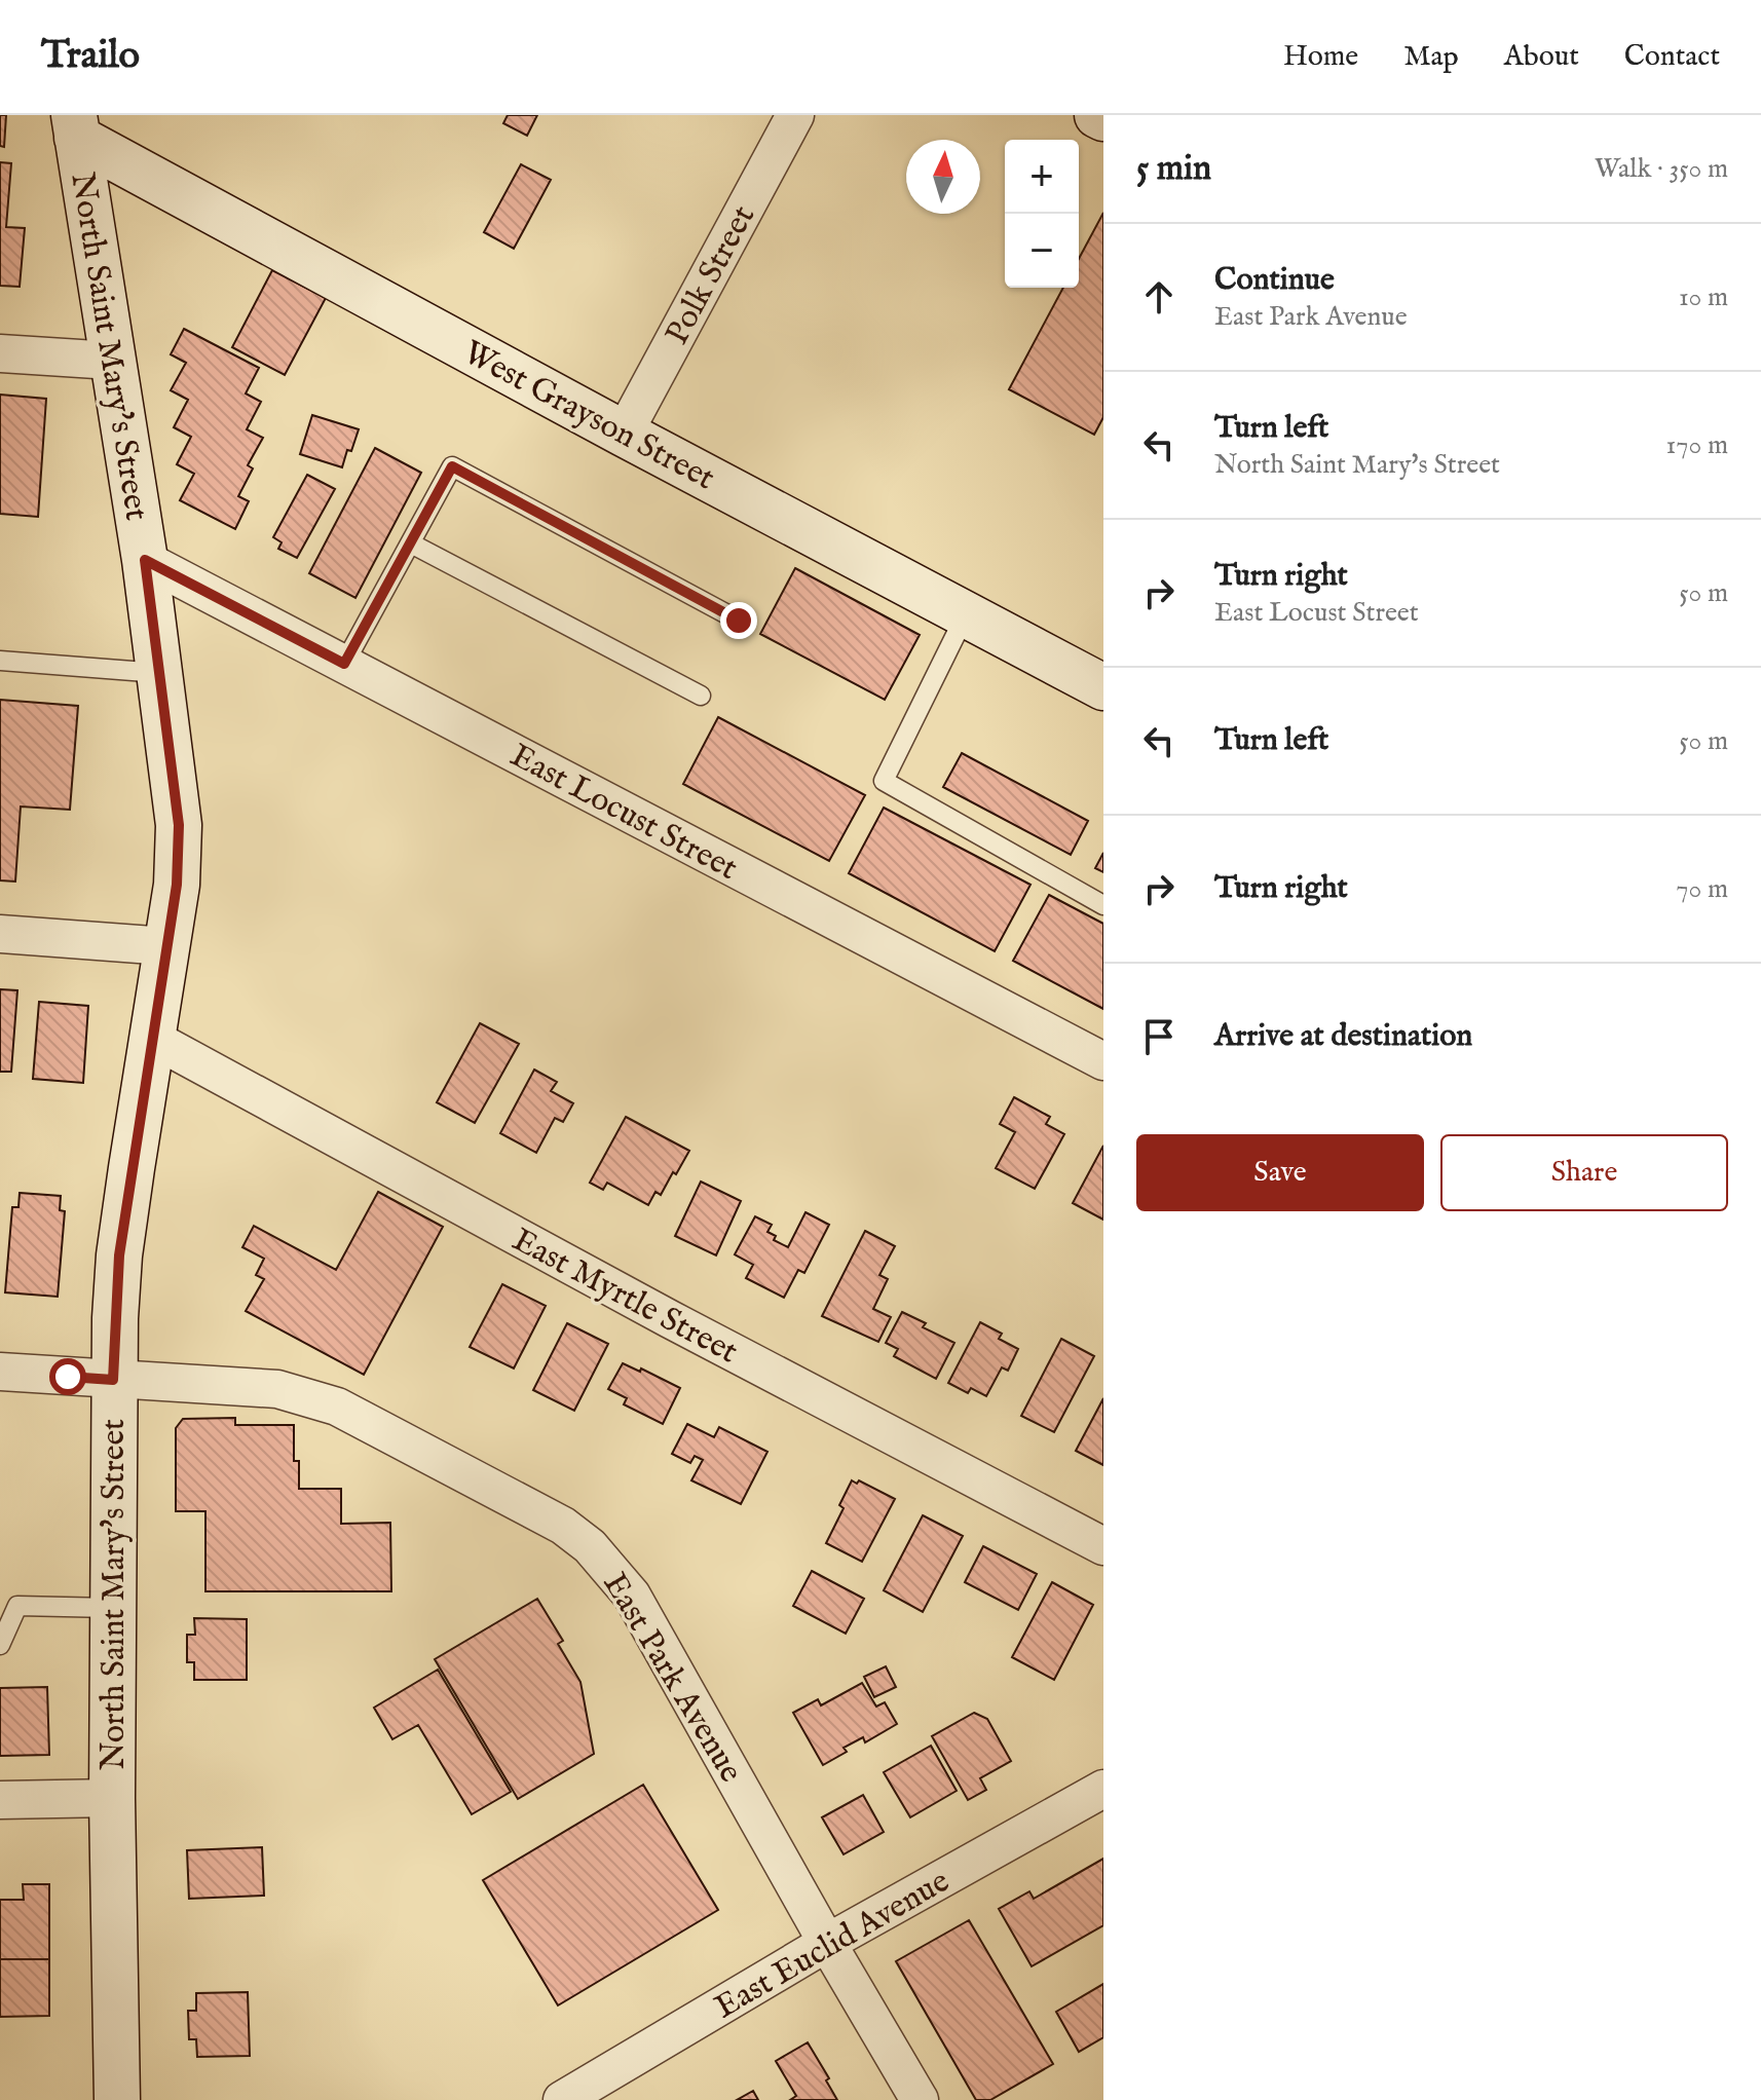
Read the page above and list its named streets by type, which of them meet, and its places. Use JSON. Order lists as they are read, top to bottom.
{
  "streets": {
    "main road": ["North Saint Mary's Street", "West Grayson Street"],
    "street": [
      "Polk Street",
      "East Locust Street",
      "East Myrtle Street",
      "East Park Avenue",
      "East Euclid Avenue"
    ]
  },
  "crossings": [
    ["Polk Street", "West Grayson Street"],
    ["North Saint Mary's Street", "West Grayson Street"],
    ["North Saint Mary's Street", "East Locust Street"],
    ["North Saint Mary's Street", "East Myrtle Street"],
    ["North Saint Mary's Street", "East Park Avenue"],
    ["East Park Avenue", "East Euclid Avenue"]
  ],
  "north": "top",
  "page": {
    "header": "Trailo",
    "nav": [
      "Home",
      "Map",
      "About",
      "Contact"
    ],
    "heading": ["5 min", "Walk · 350 m"],
    "map_buttons": ["+", "−"],
    "list": [
      ["Continue", "East Park Avenue", "10 m"],
      ["Turn left", "North Saint Mary's Street", "170 m"],
      ["Turn right", "East Locust Street", "50 m"],
      ["Turn left", "50 m"],
      ["Turn right", "70 m"],
      "Arrive at destination"
    ],
    "buttons": ["Save", "Share"]
  }
}
